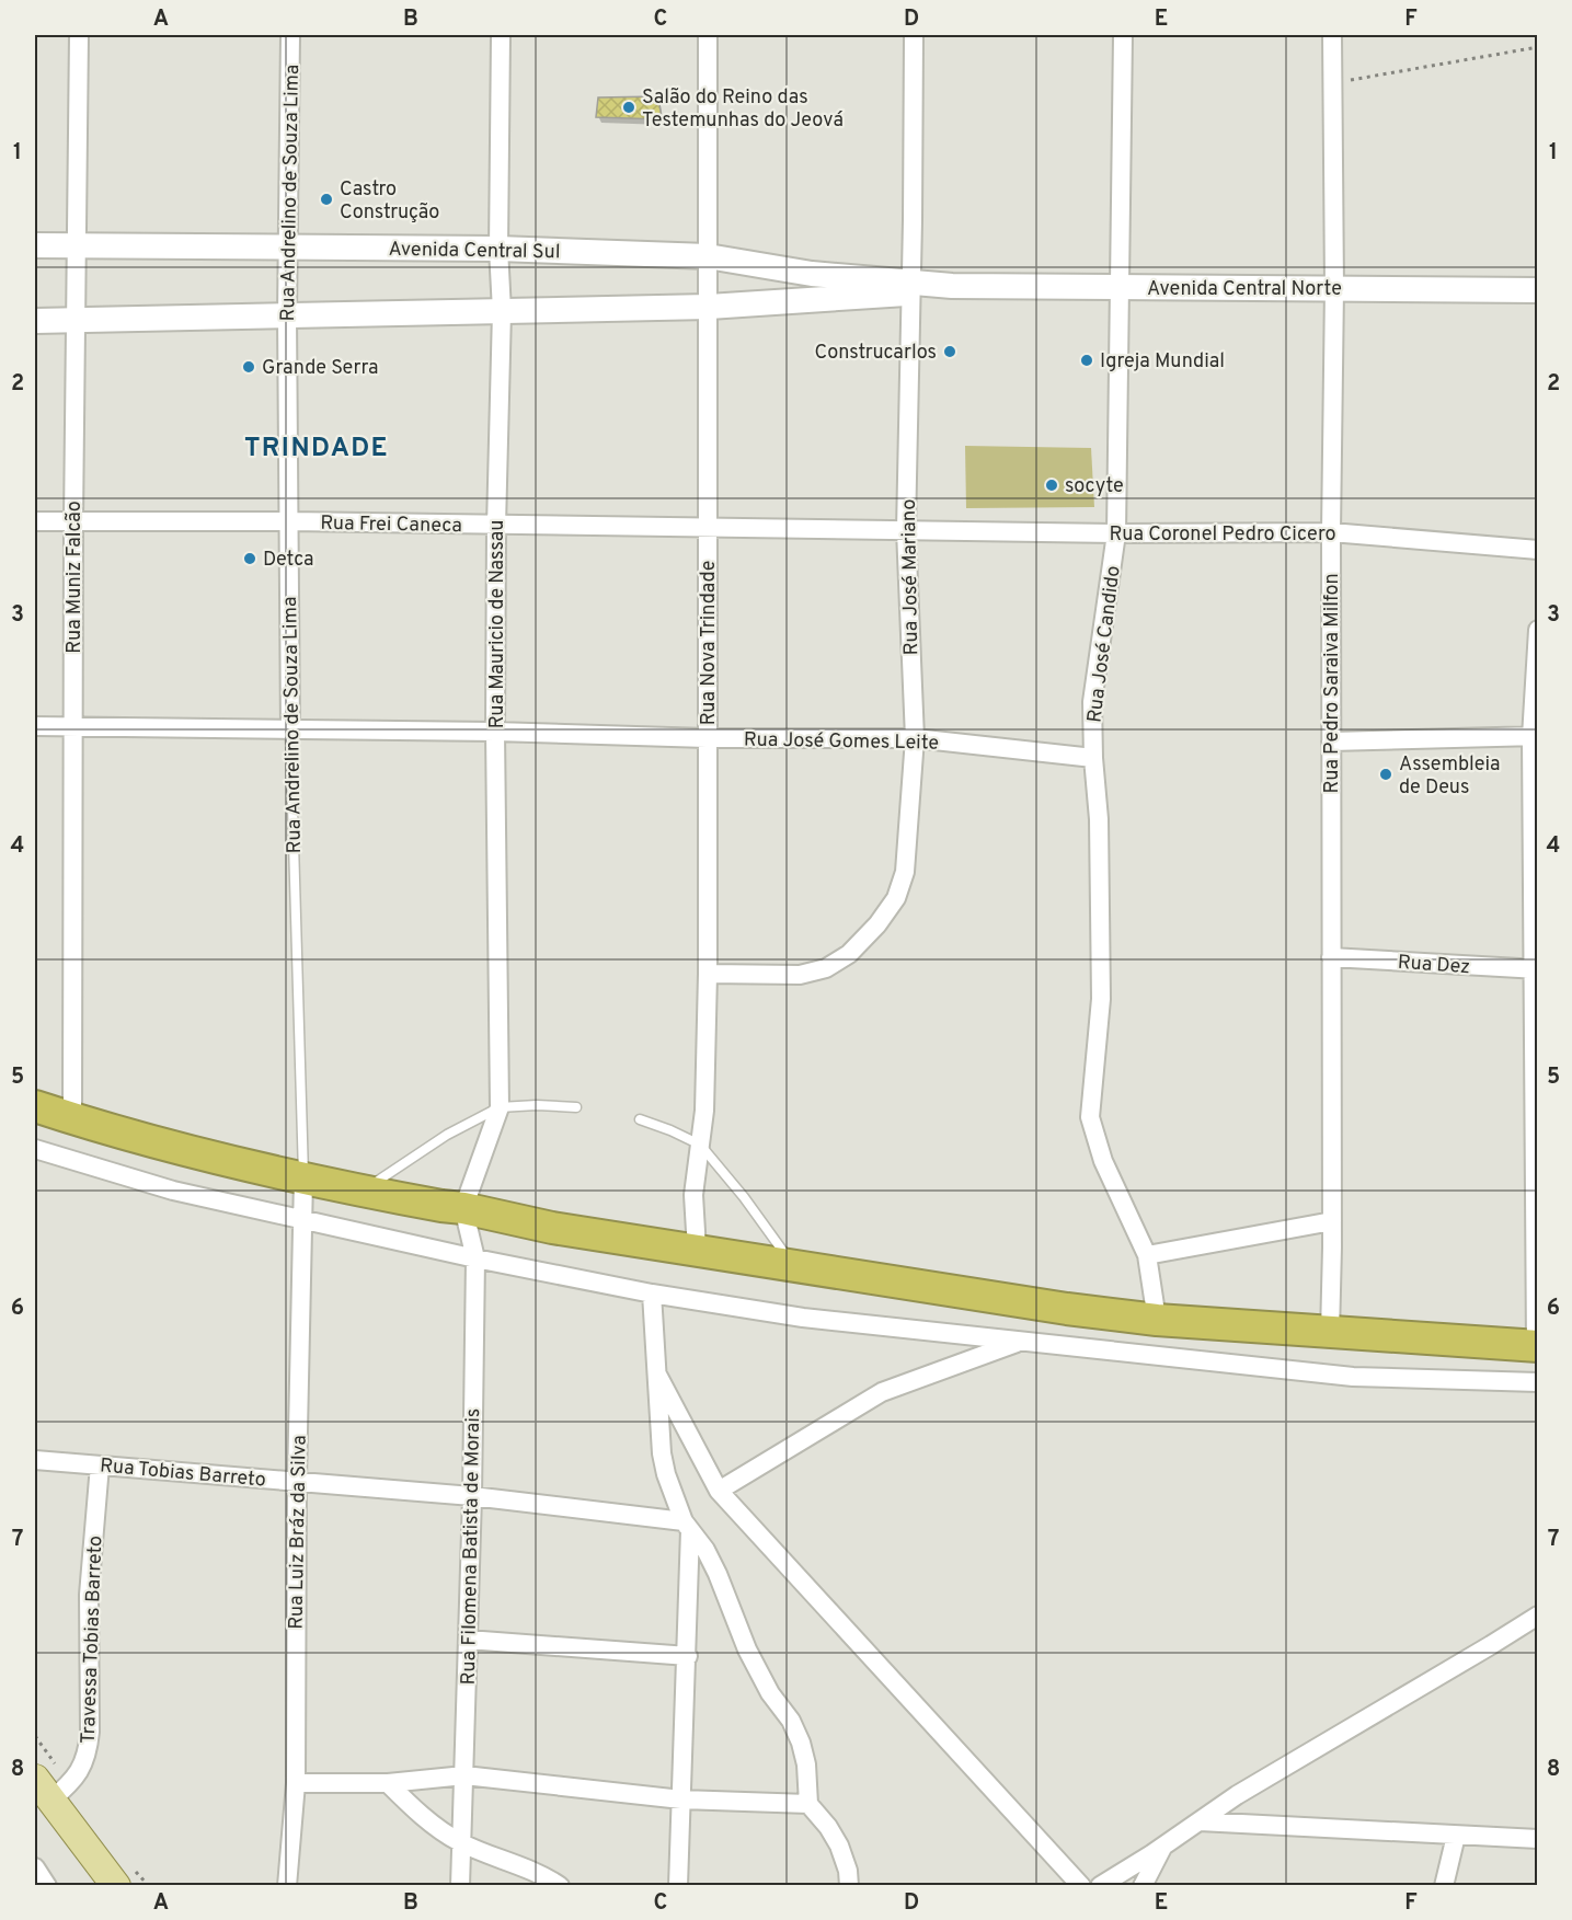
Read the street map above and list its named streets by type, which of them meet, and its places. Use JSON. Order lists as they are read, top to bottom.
{
  "streets": {
    "main road": ["Avenida Central Sul", "Avenida Central Norte"],
    "street": [
      "Rua Andrelino de Souza Lima",
      "Rua Frei Caneca",
      "Rua Coronel Pedro Cicero",
      "Rua Muniz Falcão",
      "Rua José Mariano",
      "Rua Mauricio de Nassau",
      "Rua Nova Trindade",
      "Rua José Candido",
      "Rua Pedro Saraiva Milfon",
      "Rua José Gomes Leite",
      "Rua Dez",
      "Rua Tobias Barreto",
      "Rua Luiz Bráz da Silva",
      "Rua Filomena Batista de Morais",
      "Travessa Tobias Barreto"
    ]
  },
  "crossings": [
    ["Rua Andrelino de Souza Lima", "Avenida Central Sul"],
    ["Rua Andrelino de Souza Lima", "Rua Frei Caneca"],
    ["Rua Andrelino de Souza Lima", "Rua José Gomes Leite"],
    ["Rua Andrelino de Souza Lima", "Rua Luiz Bráz da Silva"],
    ["Avenida Central Sul", "Avenida Central Norte"],
    ["Avenida Central Sul", "Rua Muniz Falcão"],
    ["Avenida Central Sul", "Rua José Mariano"],
    ["Avenida Central Sul", "Rua Mauricio de Nassau"],
    ["Avenida Central Sul", "Rua Nova Trindade"],
    ["Avenida Central Norte", "Rua José Mariano"],
    ["Avenida Central Norte", "Rua José Candido"],
    ["Avenida Central Norte", "Rua Pedro Saraiva Milfon"],
    ["Rua Frei Caneca", "Rua Coronel Pedro Cicero"],
    ["Rua Frei Caneca", "Rua Muniz Falcão"],
    ["Rua Frei Caneca", "Rua José Mariano"],
    ["Rua Frei Caneca", "Rua Mauricio de Nassau"],
    ["Rua Frei Caneca", "Rua Nova Trindade"],
    ["Rua Coronel Pedro Cicero", "Rua José Mariano"],
    ["Rua Coronel Pedro Cicero", "Rua José Candido"],
    ["Rua Coronel Pedro Cicero", "Rua Pedro Saraiva Milfon"],
    ["Rua Muniz Falcão", "Rua José Gomes Leite"],
    ["Rua José Mariano", "Rua Nova Trindade"],
    ["Rua José Mariano", "Rua José Gomes Leite"],
    ["Rua Mauricio de Nassau", "Rua José Gomes Leite"],
    ["Rua Mauricio de Nassau", "Rua Filomena Batista de Morais"],
    ["Rua Nova Trindade", "Rua José Gomes Leite"],
    ["Rua José Candido", "Rua José Gomes Leite"],
    ["Rua Pedro Saraiva Milfon", "Rua Dez"],
    ["Rua Tobias Barreto", "Rua Luiz Bráz da Silva"],
    ["Rua Tobias Barreto", "Rua Filomena Batista de Morais"],
    ["Rua Tobias Barreto", "Travessa Tobias Barreto"]
  ],
  "districts": ["TRINDADE"],
  "places": [
    "Salão do Reino das Testemunhas do Jeová",
    "Castro Construção",
    "Construcarlos",
    "Igreja Mundial",
    "Grande Serra",
    "socyte",
    "Detca",
    "Assembleia de Deus"
  ],
  "grid": {
    "columns": [
      "A",
      "B",
      "C",
      "D",
      "E",
      "F"
    ],
    "rows": [
      "1",
      "2",
      "3",
      "4",
      "5",
      "6",
      "7",
      "8"
    ]
  }
}
